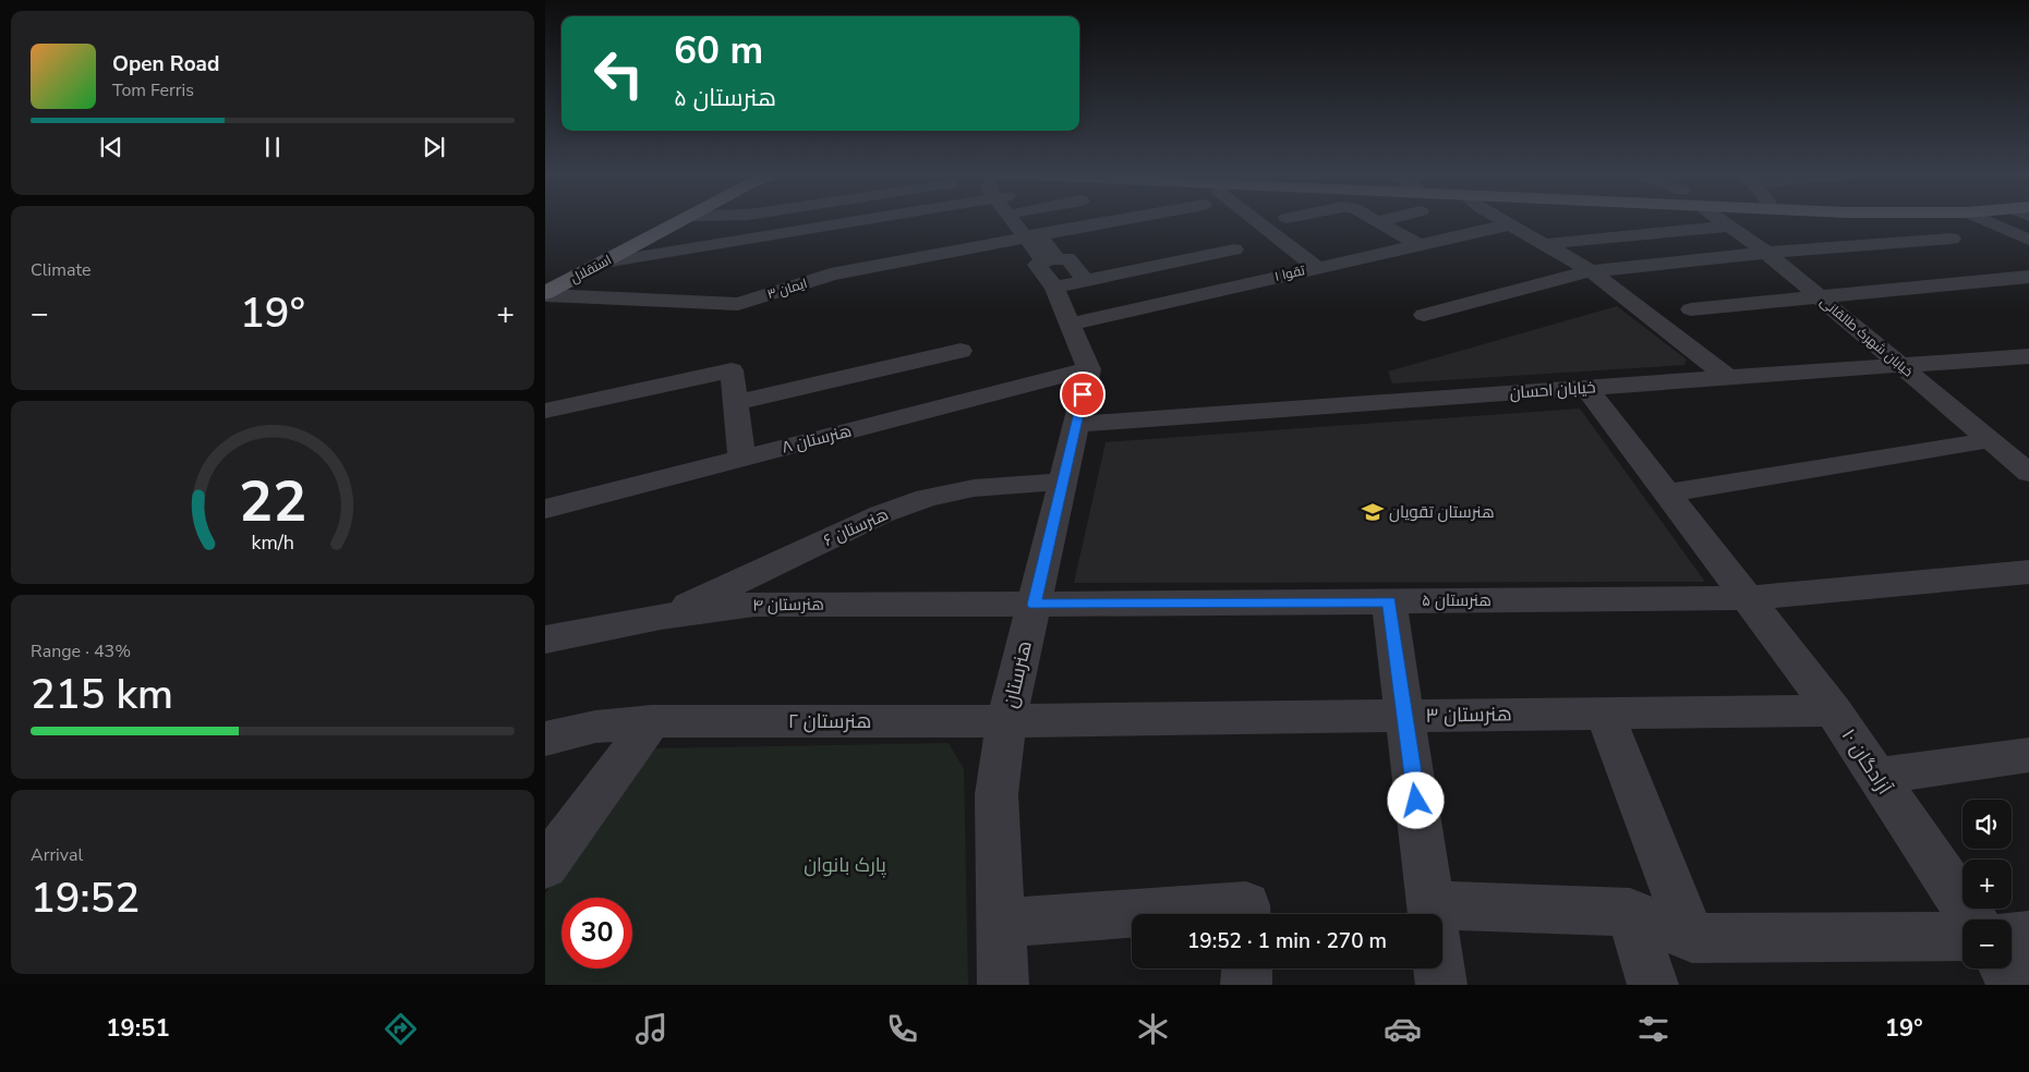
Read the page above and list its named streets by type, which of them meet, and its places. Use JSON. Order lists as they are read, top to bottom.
{
  "streets": {
    "main road": ["استقلال"],
    "street": [
      "تقوا ۱",
      "ایمان ۳",
      "خیابان شهرک طالقانی",
      "خیابان احسان",
      "هنرستان ۸",
      "هنرستان ۶",
      "هنرستان ۵",
      "هنرستان ۴",
      "هنرستان",
      "هنرستان ۳",
      "هنرستان ۲",
      "آزادگان ۱۰"
    ]
  },
  "crossings": [
    ["استقلال", "ایمان ۳"],
    ["خیابان شهرک طالقانی", "خیابان احسان"],
    ["خیابان احسان", "هنرستان"],
    ["خیابان احسان", "آزادگان ۱۰"],
    ["هنرستان ۸", "هنرستان"],
    ["هنرستان ۶", "هنرستان ۴"],
    ["هنرستان ۶", "هنرستان"],
    ["هنرستان ۵", "هنرستان ۴"],
    ["هنرستان ۵", "هنرستان"],
    ["هنرستان ۵", "آزادگان ۱۰"],
    ["هنرستان ۴", "هنرستان"],
    ["هنرستان", "هنرستان ۳"],
    ["هنرستان", "هنرستان ۲"],
    ["هنرستان ۳", "هنرستان ۲"],
    ["هنرستان ۳", "آزادگان ۱۰"]
  ],
  "parks": ["پارک بانوان"],
  "places": {
    "school or university": ["هنرستان تقویان"]
  },
  "page": {
    "turn": ["60 m", "هنرستان ۵"],
    "song": ["Open Road", "Tom Ferris"],
    "tile": [
      "Climate",
      ["Range · 43%", "215 km"],
      ["Arrival", "19:52"]
    ],
    "heat": ["−", "19°", "+"],
    "map_buttons": ["+", "−"],
    "limit": "30",
    "trip": "19:52 · 1 min · 270 m",
    "tabs": ["19:51", "19°"],
    "gauge": ["22", "km/h"]
  }
}
